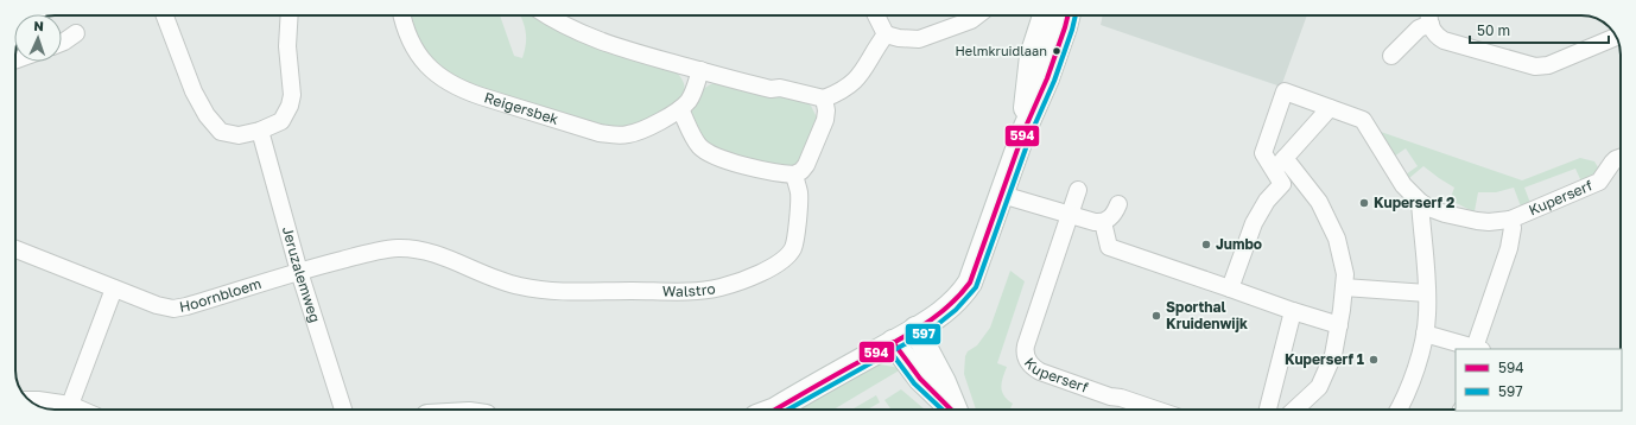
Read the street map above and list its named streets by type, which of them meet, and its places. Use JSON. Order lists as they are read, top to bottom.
{
  "streets": {
    "street": [
      "Reigersbek",
      "Kuperserf",
      "Jeruzalemweg",
      "Walstro",
      "Hoornbloem"
    ]
  },
  "crossings": [
    ["Jeruzalemweg", "Walstro"],
    ["Jeruzalemweg", "Hoornbloem"],
    ["Walstro", "Hoornbloem"]
  ],
  "places": [
    "Helmkruidlaan",
    "Kuperserf 2",
    "Jumbo",
    "Sporthal Kruidenwijk",
    "Kuperserf 1"
  ],
  "lines": ["transit line 594", "transit line 597"],
  "legend": ["594", "597"],
  "scale_bar": "50 m",
  "north": "top"
}
